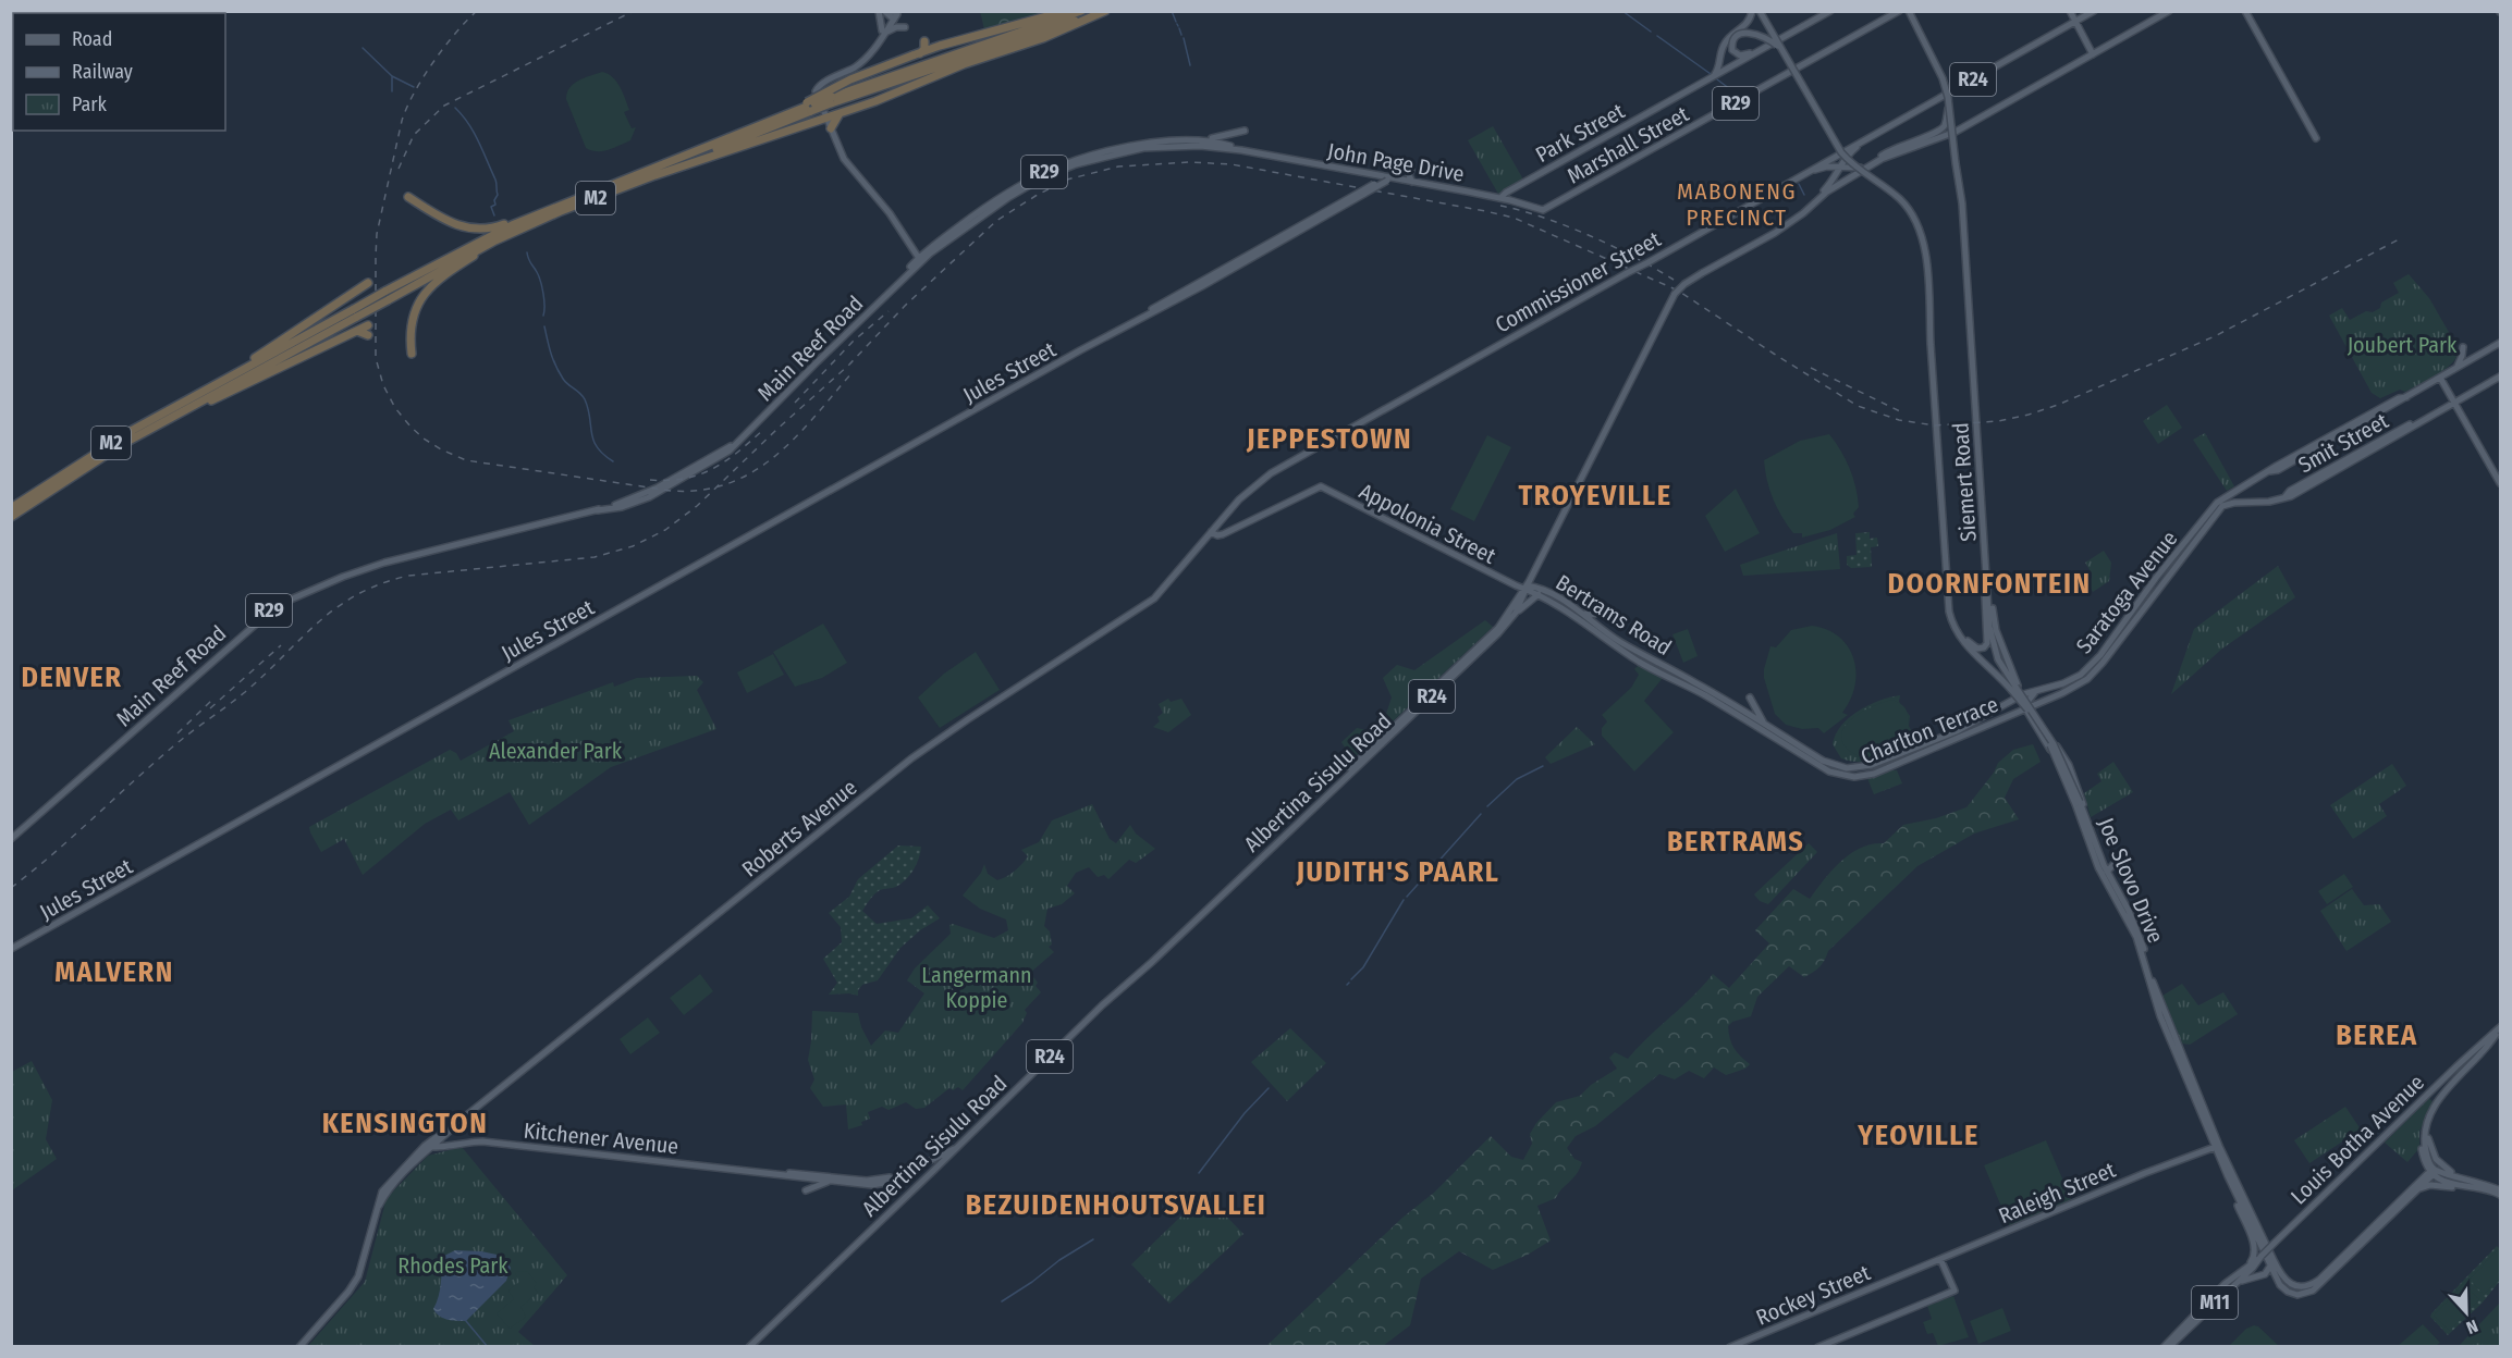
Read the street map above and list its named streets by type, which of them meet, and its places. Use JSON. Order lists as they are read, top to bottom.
{
  "streets": {
    "highway": ["M2"],
    "main road": [
      "R24",
      "R29",
      "Park Street",
      "Marshall Street",
      "John Page Drive",
      "Commissioner Street",
      "Main Reef Road",
      "Jules Street",
      "Smit Street",
      "Siemert Road",
      "Appolonia Street",
      "Saratoga Avenue",
      "Bertrams Road",
      "Charlton Terrace",
      "Albertina Sisulu Road",
      "Roberts Avenue",
      "Joe Slovo Drive",
      "Kitchener Avenue",
      "Louis Botha Avenue",
      "Raleigh Street",
      "Rockey Street",
      "M11"
    ]
  },
  "crossings": [
    ["R24", "Albertina Sisulu Road"],
    ["R24", "Kitchener Avenue"],
    ["R29", "Park Street"],
    ["Park Street", "John Page Drive"],
    ["Marshall Street", "John Page Drive"],
    ["John Page Drive", "Main Reef Road"],
    ["John Page Drive", "Jules Street"],
    ["Commissioner Street", "Appolonia Street"],
    ["Commissioner Street", "Albertina Sisulu Road"],
    ["Commissioner Street", "Roberts Avenue"],
    ["Smit Street", "Saratoga Avenue"],
    ["Siemert Road", "Joe Slovo Drive"],
    ["Appolonia Street", "Bertrams Road"],
    ["Appolonia Street", "Albertina Sisulu Road"],
    ["Saratoga Avenue", "Charlton Terrace"],
    ["Bertrams Road", "Charlton Terrace"],
    ["Bertrams Road", "Albertina Sisulu Road"],
    ["Albertina Sisulu Road", "Kitchener Avenue"],
    ["Roberts Avenue", "Kitchener Avenue"],
    ["Joe Slovo Drive", "Raleigh Street"],
    ["Raleigh Street", "Rockey Street"]
  ],
  "districts": [
    "MABONENG PRECINCT",
    "JEPPESTOWN",
    "TROYEVILLE",
    "DOORNFONTEIN",
    "DENVER",
    "BERTRAMS",
    "JUDITH'S PAARL",
    "MALVERN",
    "BEREA",
    "KENSINGTON",
    "YEOVILLE",
    "BEZUIDENHOUTSVALLEI"
  ],
  "parks": [
    "Joubert Park",
    "Alexander Park",
    "Langermann Koppie",
    "Rhodes Park"
  ],
  "legend": ["Road", "Railway", "Park"],
  "north": "bottom"
}
